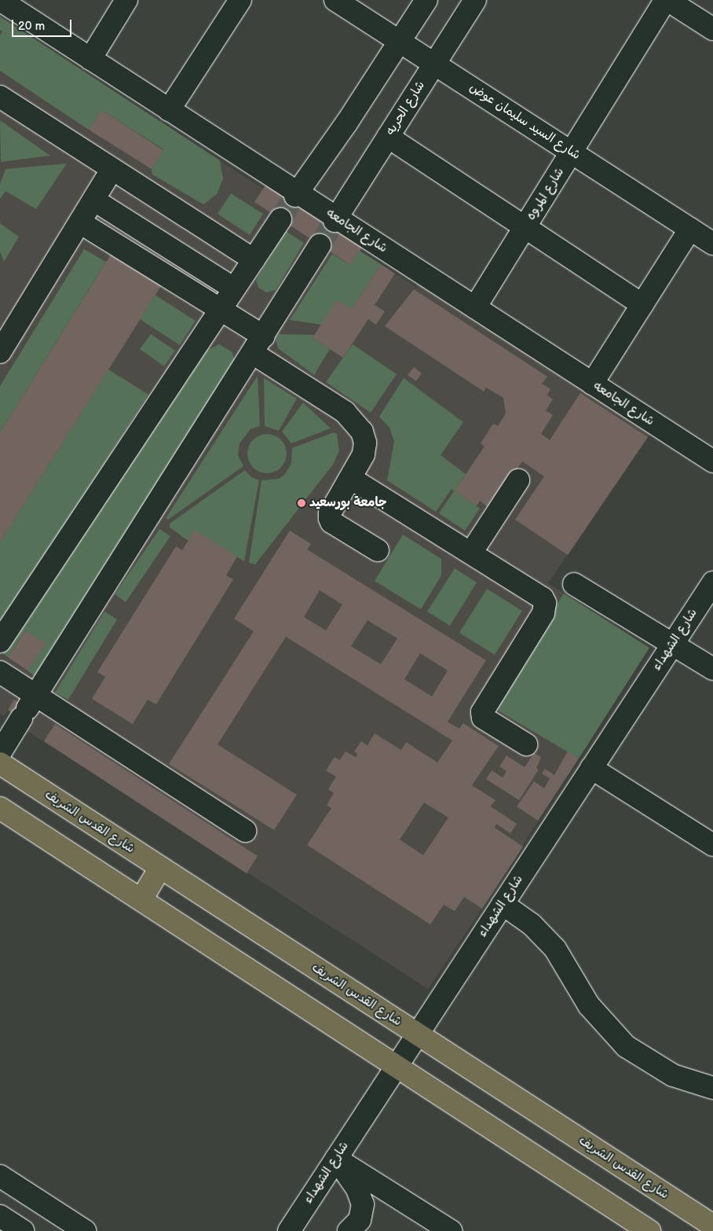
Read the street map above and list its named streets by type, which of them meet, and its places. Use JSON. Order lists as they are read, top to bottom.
{
  "streets": {
    "main road": ["شارع القدس الشريف"],
    "street": [
      "شارع الحريه",
      "شارع السيد سليمان عوض",
      "شارع المروه",
      "شارع الجامعه",
      "شارع الشهداء"
    ]
  },
  "crossings": [
    ["شارع الحريه", "شارع السيد سليمان عوض"],
    ["شارع الحريه", "شارع الجامعه"],
    ["شارع السيد سليمان عوض", "شارع المروه"],
    ["شارع المروه", "شارع الجامعه"],
    ["شارع الشهداء", "شارع القدس الشريف"]
  ],
  "places": ["جامعة بورسعيد"],
  "scale_bar": "20 m"
}
